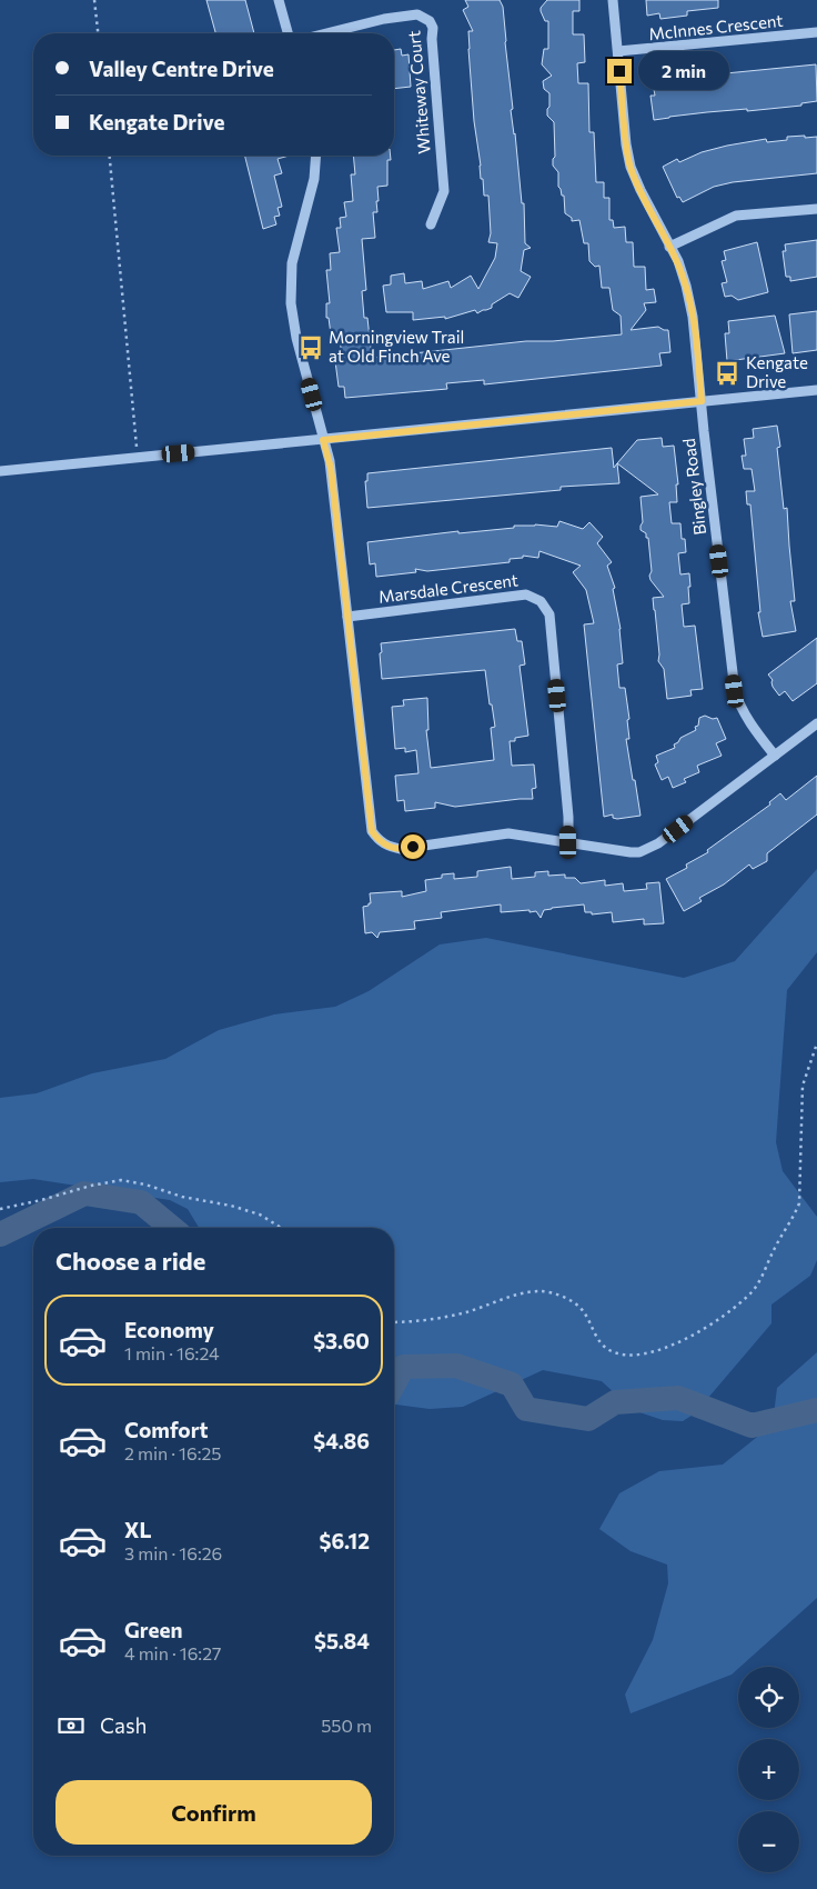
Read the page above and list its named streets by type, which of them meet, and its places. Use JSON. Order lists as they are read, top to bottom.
{
  "streets": {
    "street": [
      "McInnes Crescent",
      "Whiteway Court",
      "Bingley Road",
      "Marsdale Crescent"
    ]
  },
  "places": {
    "bus stop": ["Morningview Trail at Old Finch Ave", "Kengate Drive"]
  },
  "page": {
    "banner": ["Valley Centre Drive", "Kengate Drive"],
    "bubble": "2 min",
    "heading": "Choose a ride",
    "list": [
      {
        "name": "Economy",
        "note": "1 min · 16:24",
        "value": "$3.60"
      },
      {
        "name": "Comfort",
        "note": "2 min · 16:25",
        "value": "$4.86"
      },
      {
        "name": "XL",
        "note": "3 min · 16:26",
        "value": "$6.12"
      },
      {
        "name": "Green",
        "note": "4 min · 16:27",
        "value": "$5.84"
      }
    ],
    "map_buttons": ["+", "−"],
    "pay": ["Cash", "550 m"],
    "buttons": "Confirm"
  }
}
